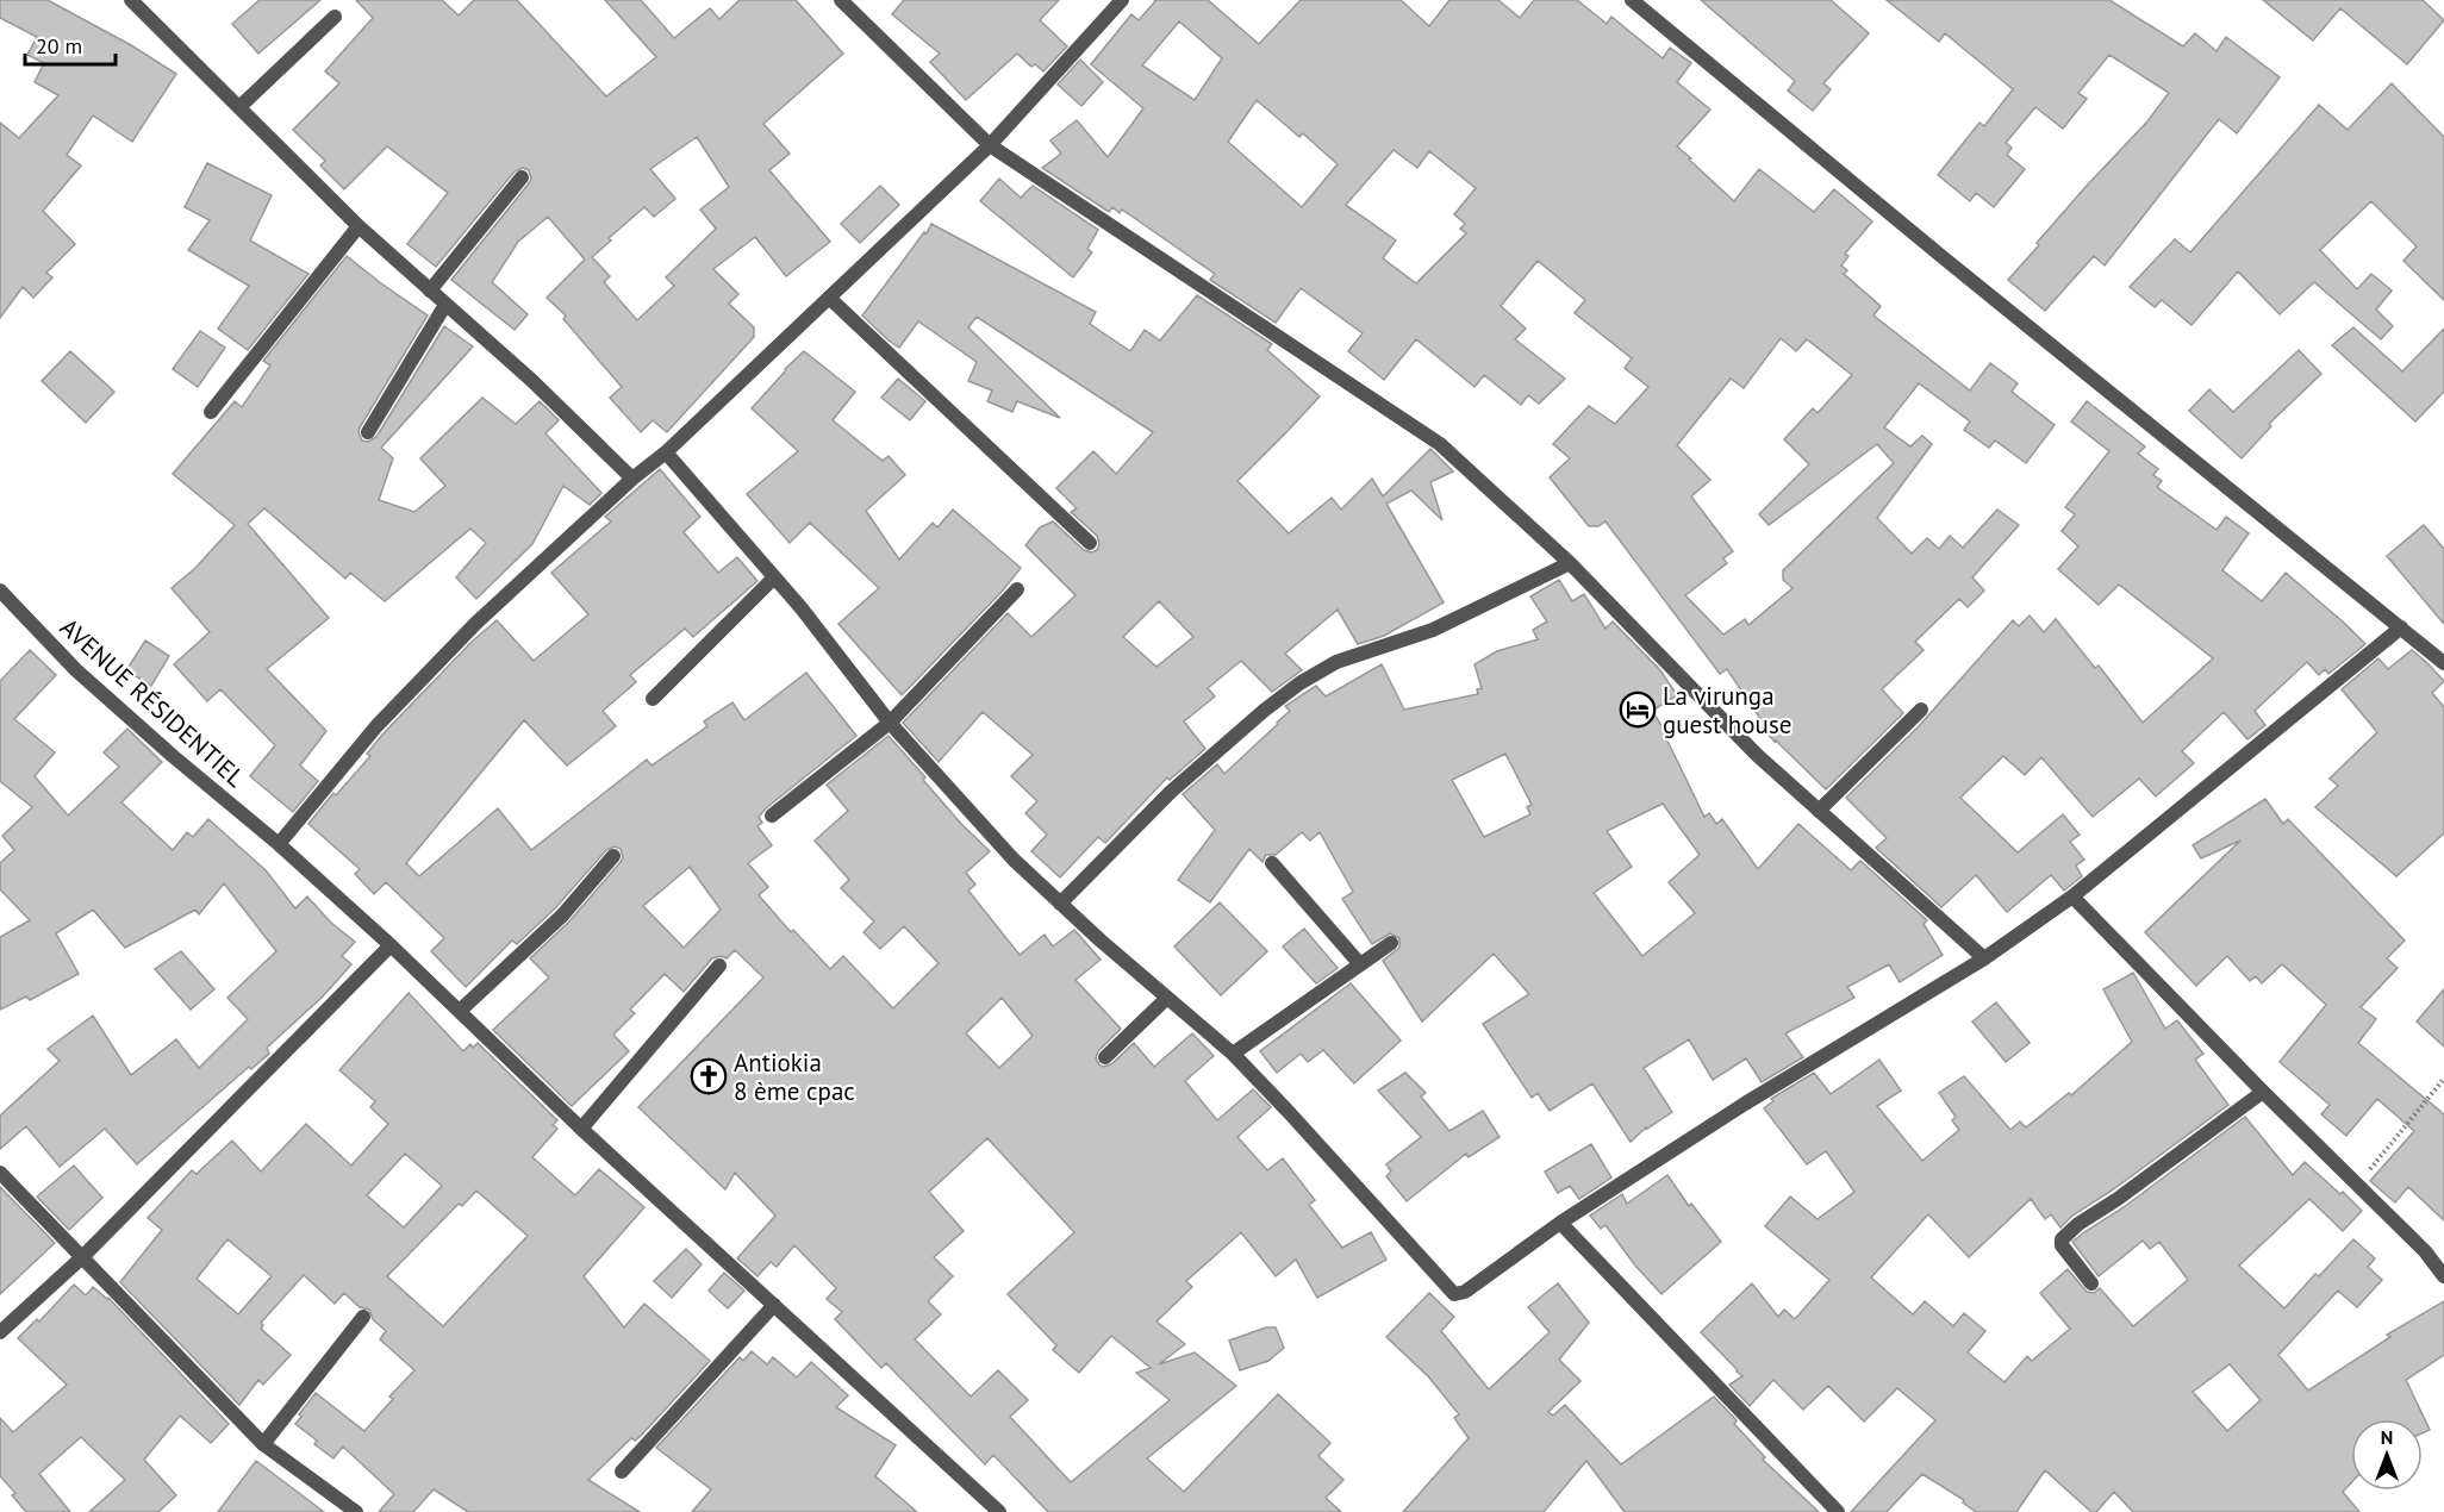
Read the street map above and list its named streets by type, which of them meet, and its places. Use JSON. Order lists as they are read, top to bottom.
{
  "streets": {
    "street": ["AVENUE RÉSIDENTIEL"]
  },
  "places": {
    "hotel": ["La virunga guest house"],
    "church": ["Antiokia 8 ème cpac"]
  },
  "scale_bar": "20 m",
  "north": "top"
}
